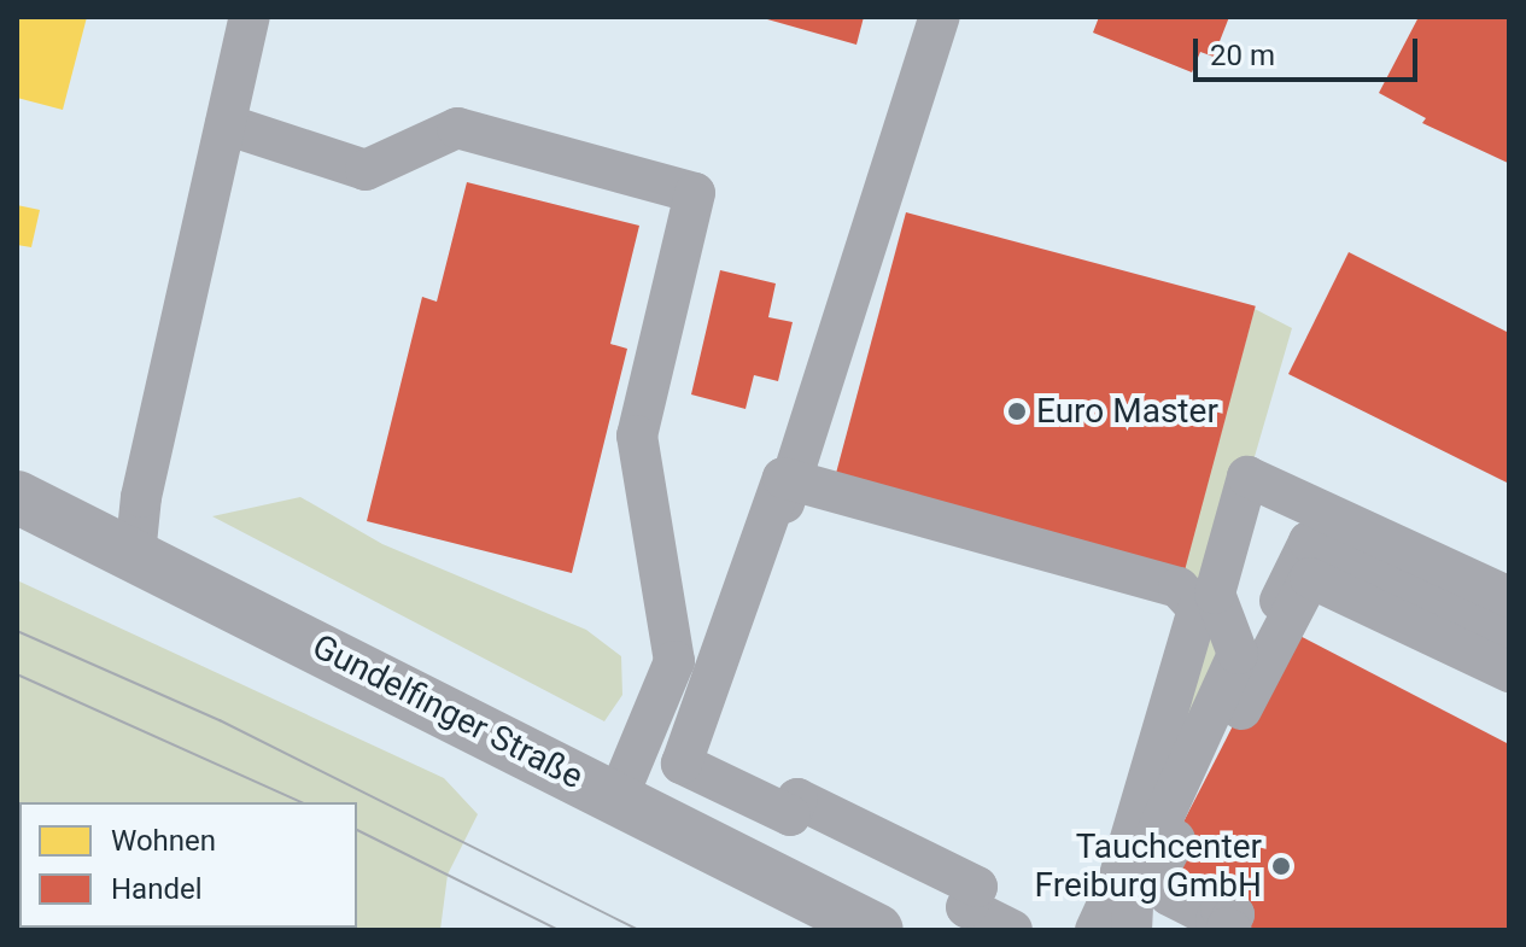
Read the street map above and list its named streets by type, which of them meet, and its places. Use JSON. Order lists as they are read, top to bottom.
{
  "streets": {
    "street": ["Gundelfinger Straße"]
  },
  "places": ["Euro Master", "Tauchcenter Freiburg GmbH"],
  "legend": ["Wohnen", "Handel"],
  "scale_bar": "20 m"
}
